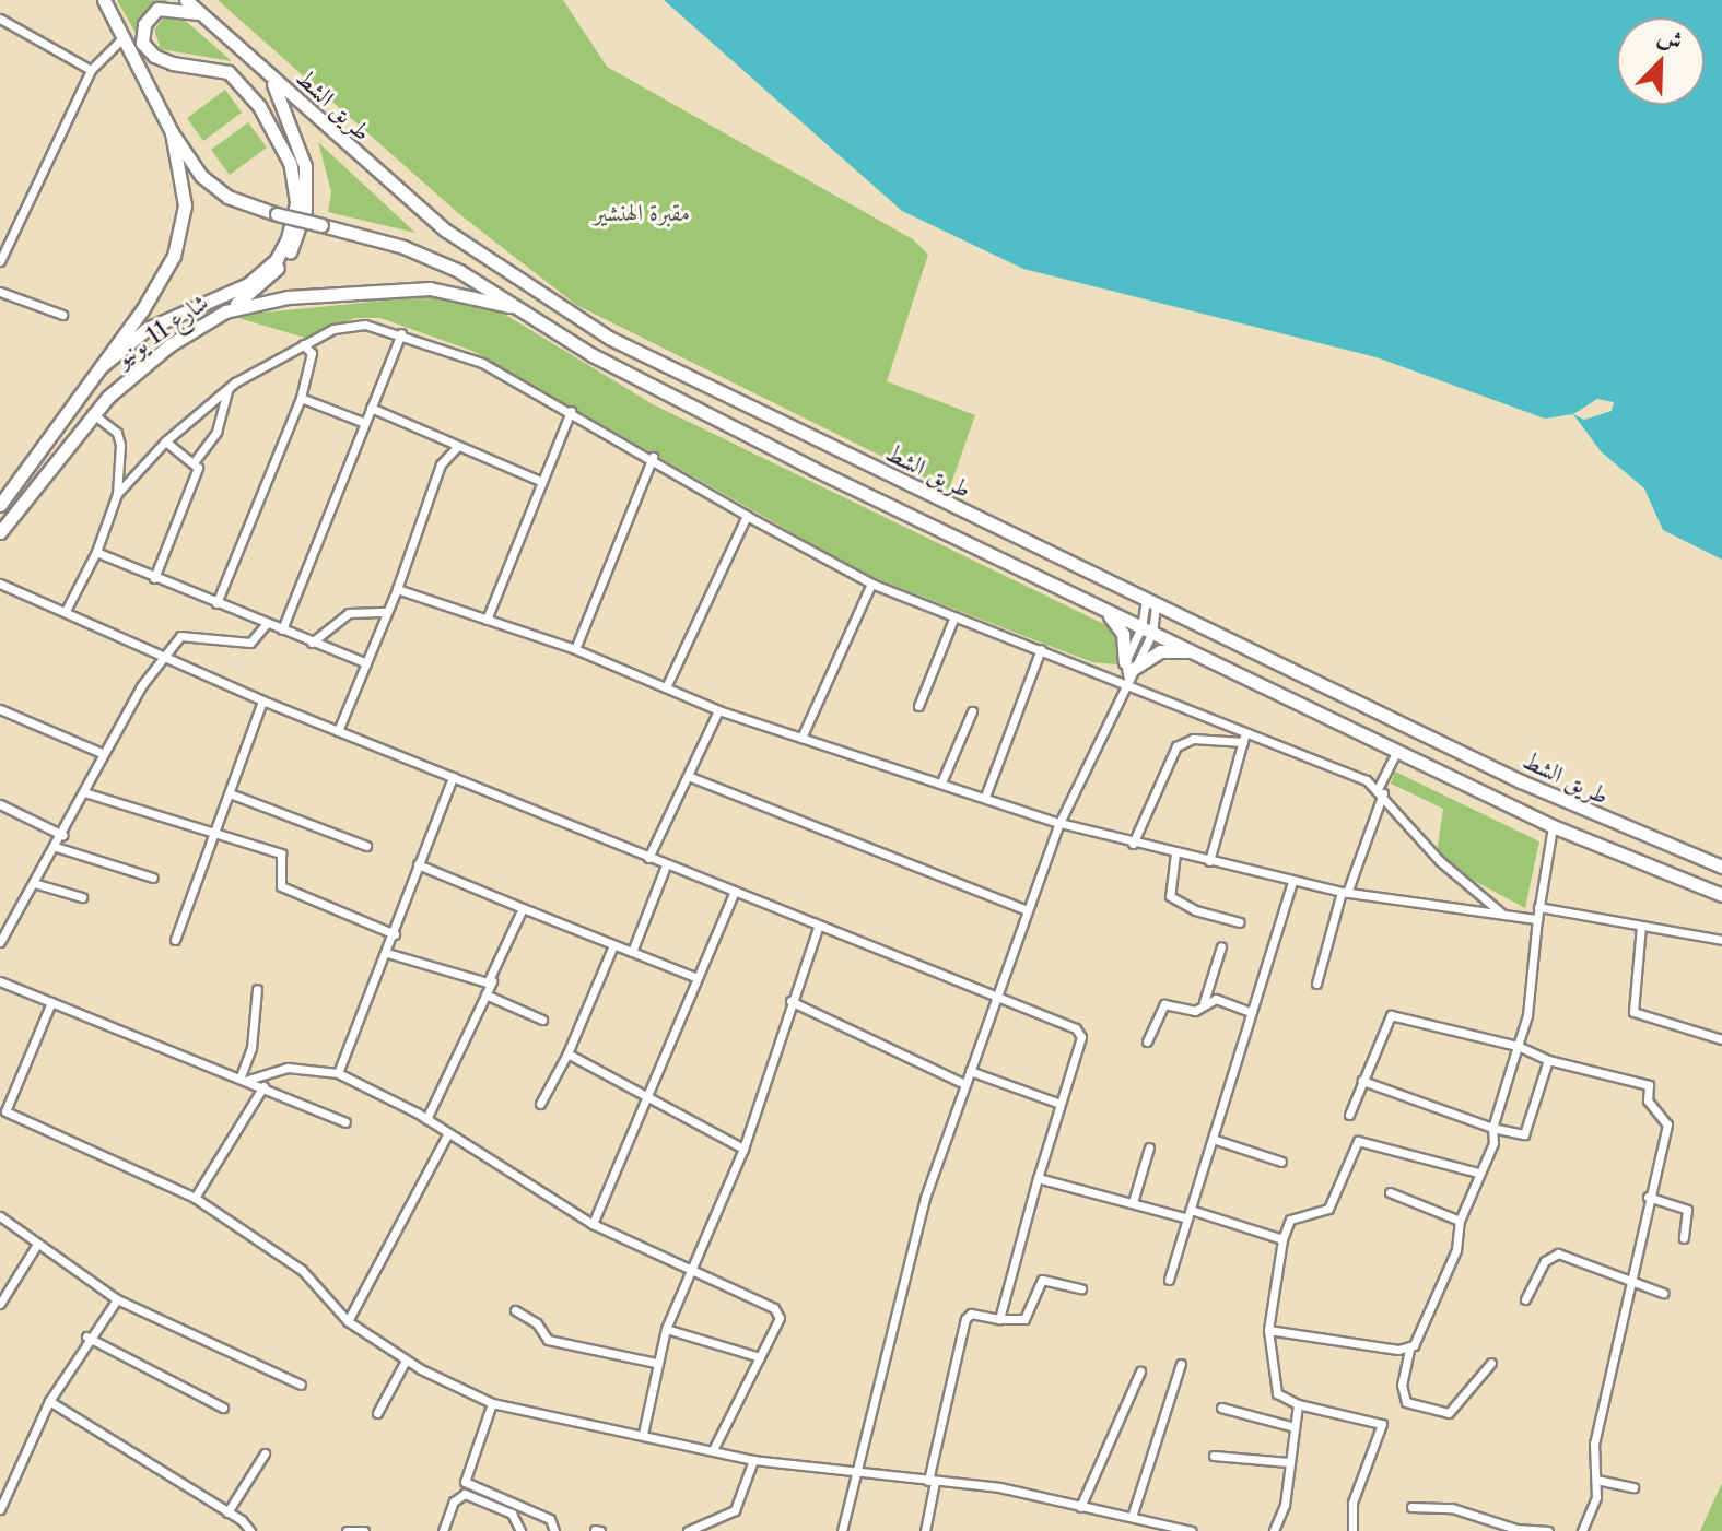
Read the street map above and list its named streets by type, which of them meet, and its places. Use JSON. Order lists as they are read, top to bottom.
{
  "streets": {
    "highway": ["طريق الشط", "شارع 11 يونيو"]
  },
  "crossings": [
    ["طريق الشط", "شارع 11 يونيو"]
  ],
  "parks": ["مقبرة الهنشير"],
  "north": "top right"
}
